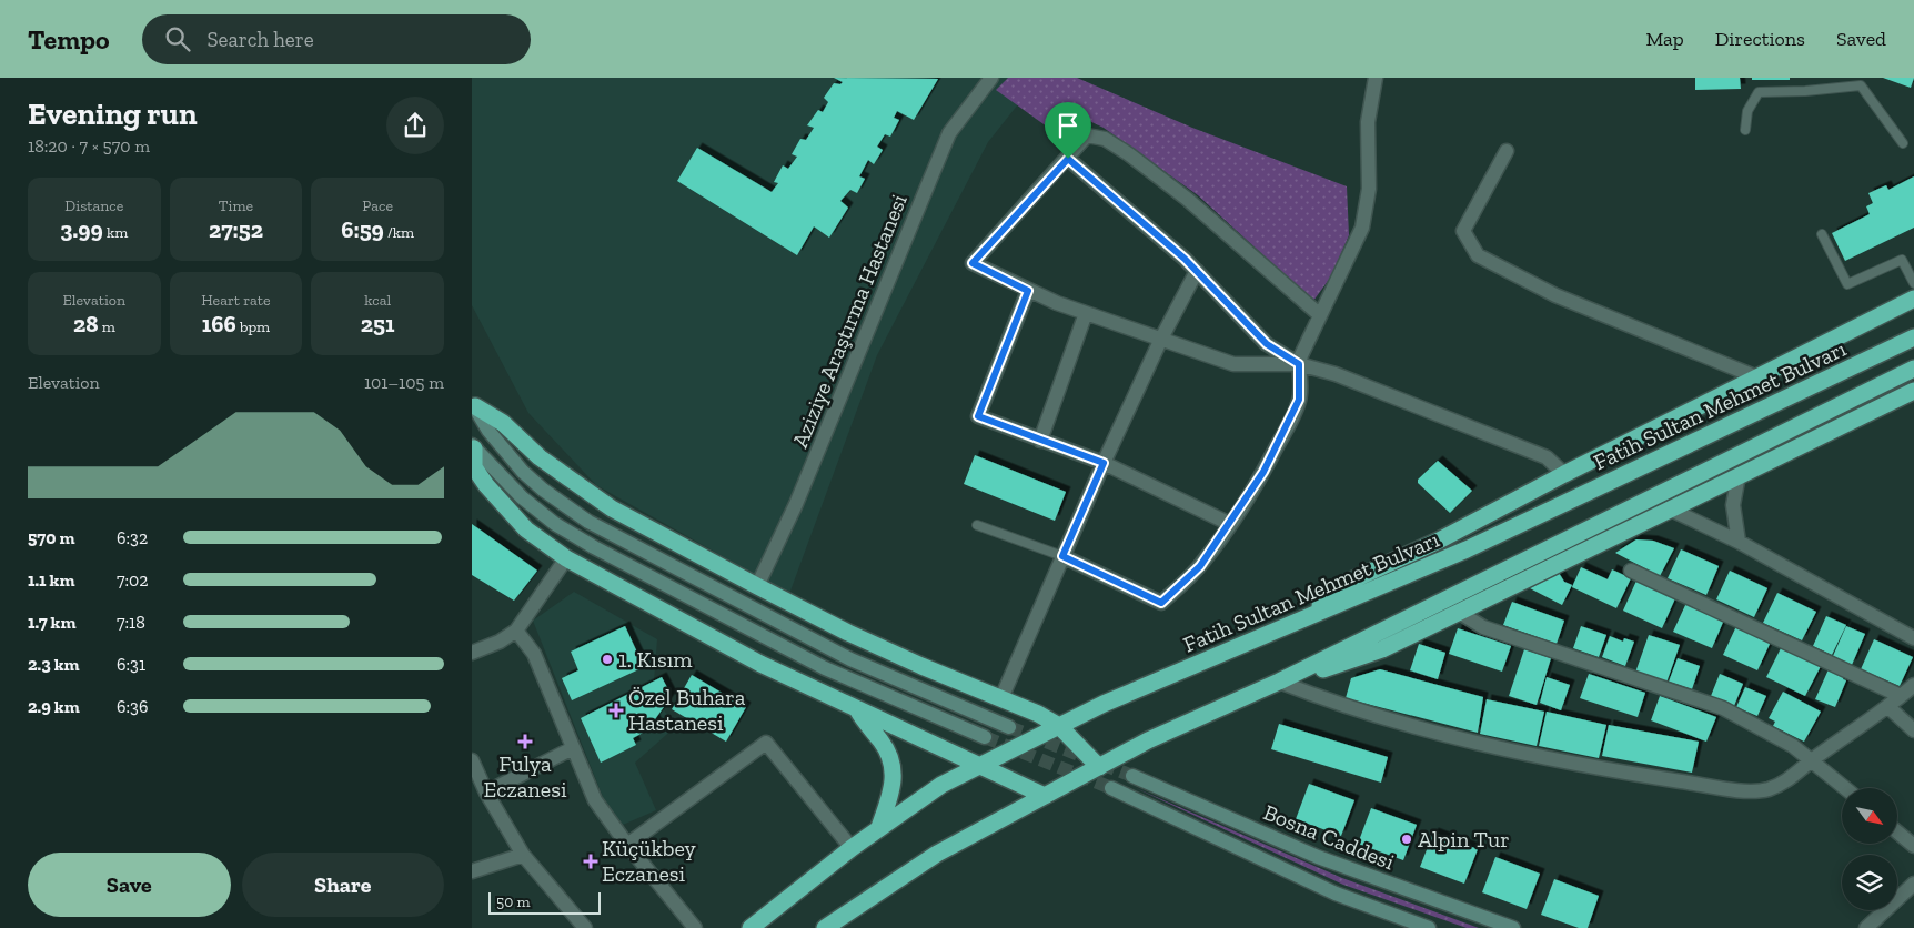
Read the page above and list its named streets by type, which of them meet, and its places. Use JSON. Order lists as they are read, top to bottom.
{
  "streets": {
    "highway": ["Fatih Sultan Mehmet Bulvarı"],
    "main road": ["Bosna Caddesi"],
    "street": ["Aziziye Araştırma Hastanesi"]
  },
  "places": {
    "other": ["1. Kısım", "Alpin Tur"],
    "health": ["Özel Buhara Hastanesi", "Fulya Eczanesi", "Küçükbey Eczanesi"]
  },
  "scale_bar": "50 m",
  "north": "bottom right",
  "page": {
    "header": "Tempo",
    "search": "Search here",
    "nav": ["Map", "Directions", "Saved"],
    "heading": ["Evening run", "18:20 · 7 × 570 m"],
    "stats": [
      ["Distance", "3.99 km"],
      ["Time", "27:52"],
      ["Pace", "6:59 /km"],
      ["Elevation", "28 m"],
      ["Heart rate", "166 bpm"],
      ["kcal", "251"]
    ],
    "chart": ["Elevation", "101–105 m"],
    "list": [
      {
        "name": "570 m",
        "note": "6:32"
      },
      {
        "name": "1.1 km",
        "note": "7:02"
      },
      {
        "name": "1.7 km",
        "note": "7:18"
      },
      {
        "name": "2.3 km",
        "note": "6:31"
      },
      {
        "name": "2.9 km",
        "note": "6:36"
      }
    ],
    "buttons": ["Save", "Share"],
    "scale": "50 m"
  }
}
